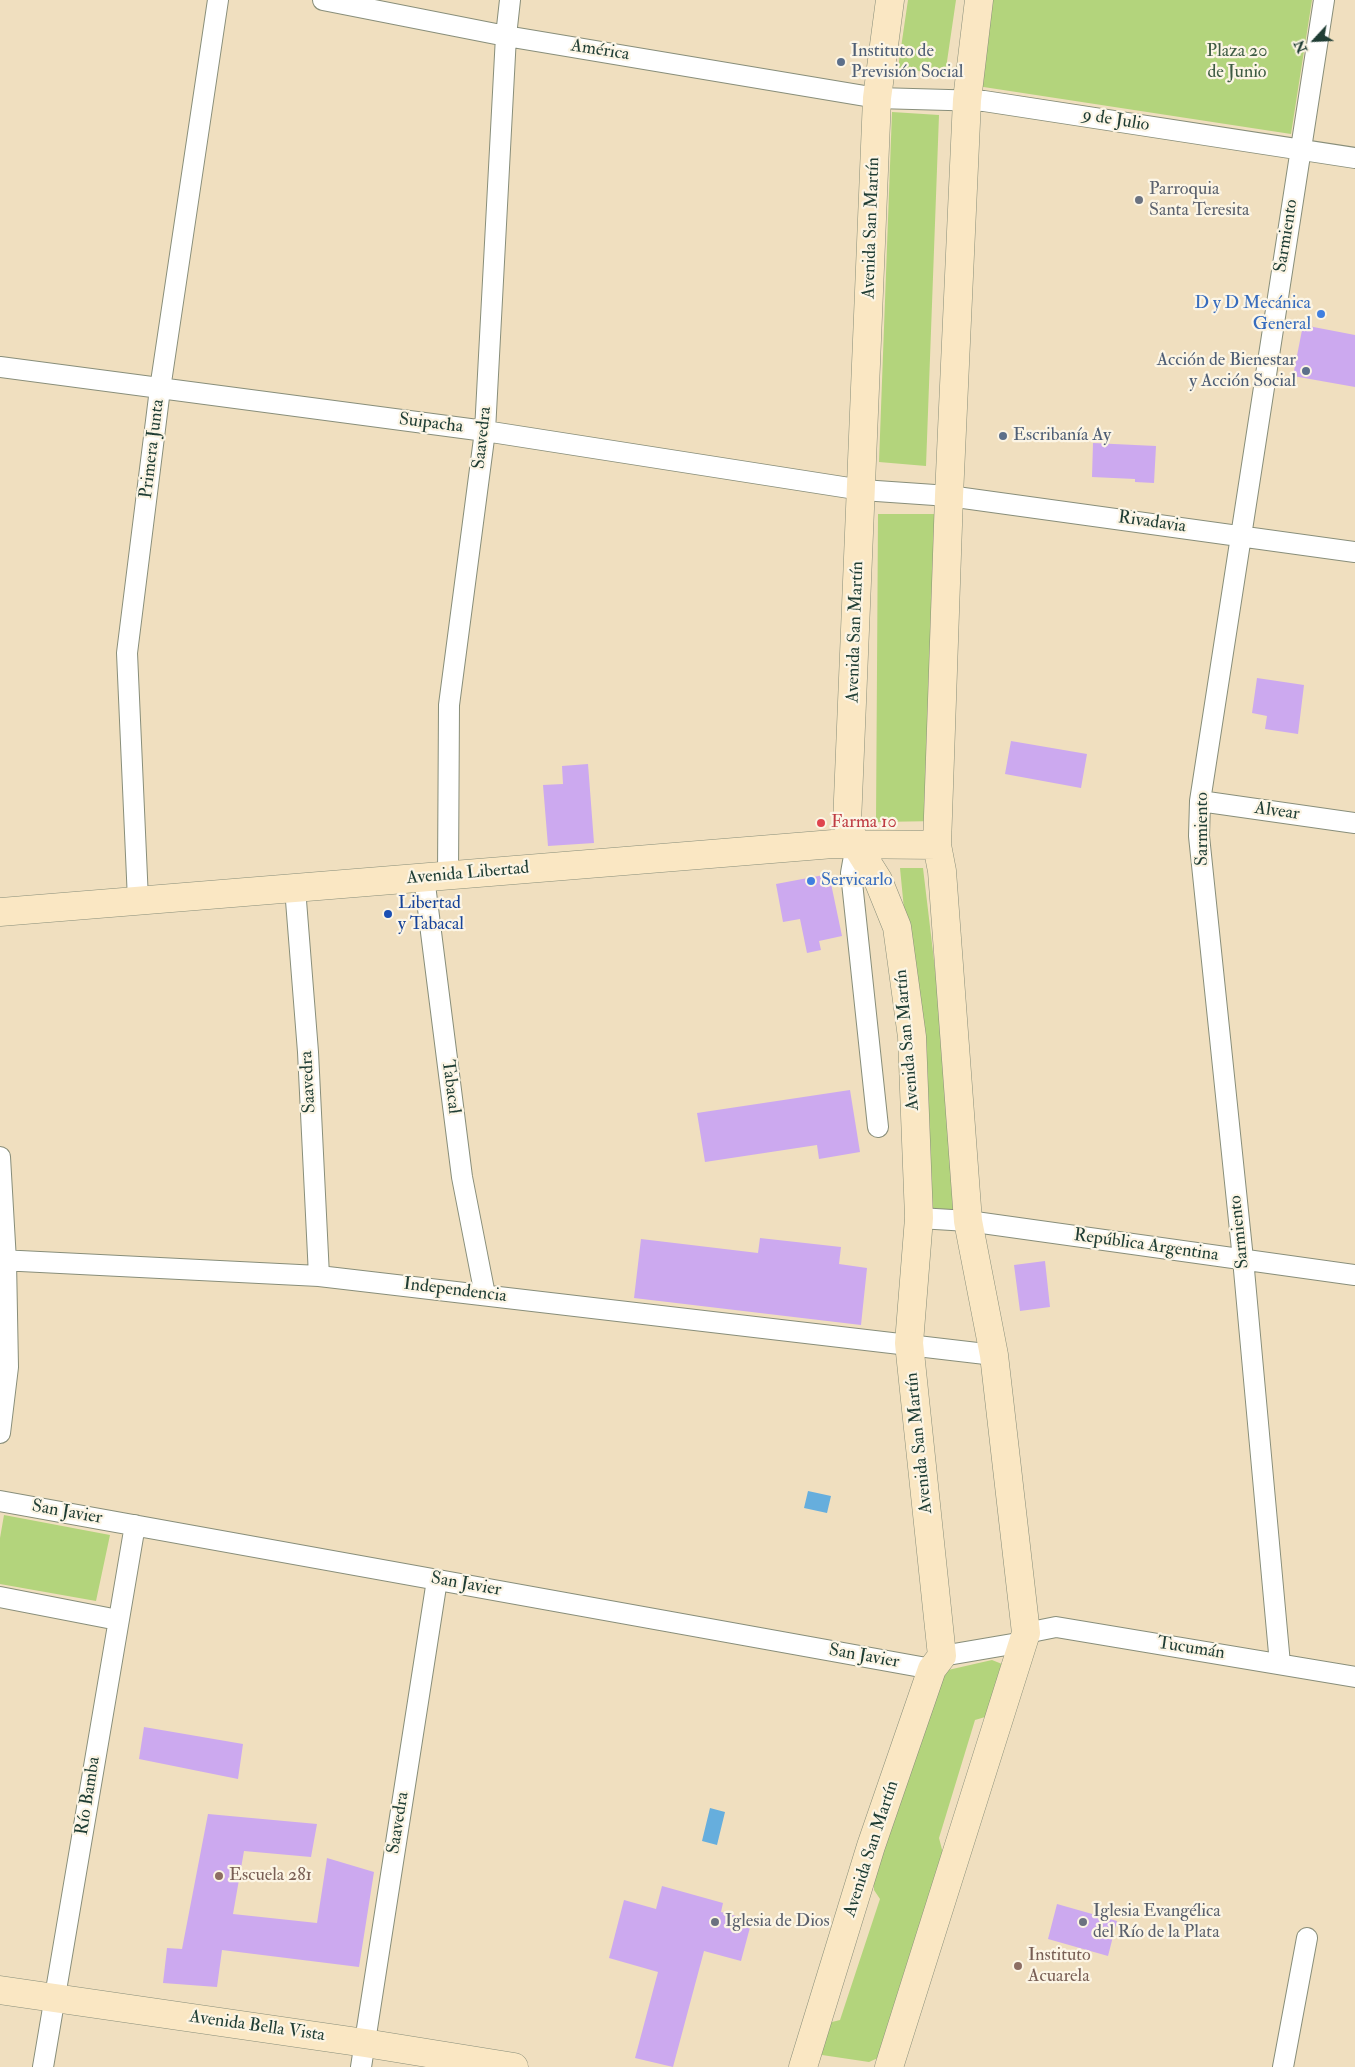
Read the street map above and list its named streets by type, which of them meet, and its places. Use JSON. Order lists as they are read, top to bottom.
{
  "streets": {
    "main road": ["Avenida San Martín", "Avenida Libertad", "Avenida Bella Vista"],
    "street": [
      "América",
      "9 de Julio",
      "Sarmiento",
      "Suipacha",
      "Saavedra",
      "Primera Junta",
      "Rivadavia",
      "Alvear",
      "Tabacal",
      "República Argentina",
      "Independencia",
      "San Javier",
      "Tucumán",
      "Río Bamba"
    ]
  },
  "crossings": [
    ["América", "9 de Julio"],
    ["América", "Avenida San Martín"],
    ["América", "Saavedra"],
    ["9 de Julio", "Avenida San Martín"],
    ["9 de Julio", "Sarmiento"],
    ["Avenida San Martín", "Suipacha"],
    ["Avenida San Martín", "Avenida Libertad"],
    ["Avenida San Martín", "República Argentina"],
    ["Avenida San Martín", "Independencia"],
    ["Avenida San Martín", "San Javier"],
    ["Sarmiento", "Rivadavia"],
    ["Sarmiento", "Alvear"],
    ["Sarmiento", "República Argentina"],
    ["Sarmiento", "Tucumán"],
    ["Suipacha", "Saavedra"],
    ["Suipacha", "Primera Junta"],
    ["Suipacha", "Rivadavia"],
    ["Saavedra", "Avenida Libertad"],
    ["Saavedra", "Tabacal"],
    ["Saavedra", "Independencia"],
    ["Saavedra", "San Javier"],
    ["Saavedra", "Avenida Bella Vista"],
    ["Primera Junta", "Avenida Libertad"],
    ["Avenida Libertad", "Tabacal"],
    ["Tabacal", "Independencia"],
    ["San Javier", "Tucumán"],
    ["San Javier", "Río Bamba"],
    ["Río Bamba", "Avenida Bella Vista"]
  ],
  "parks": ["Plaza 20 de Junio"],
  "places": [
    "Instituto de Previsión Social",
    "Parroquia Santa Teresita",
    "D y D Mecánica General",
    "Acción de Bienestar y Acción Social",
    "Escribanía Ay",
    "Farma 10",
    "Servicarlo",
    "Libertad y Tabacal",
    "Escuela 281",
    "Iglesia de Dios",
    "Iglesia Evangélica del Río de la Plata",
    "Instituto Acuarela"
  ],
  "north": "bottom left"
}
